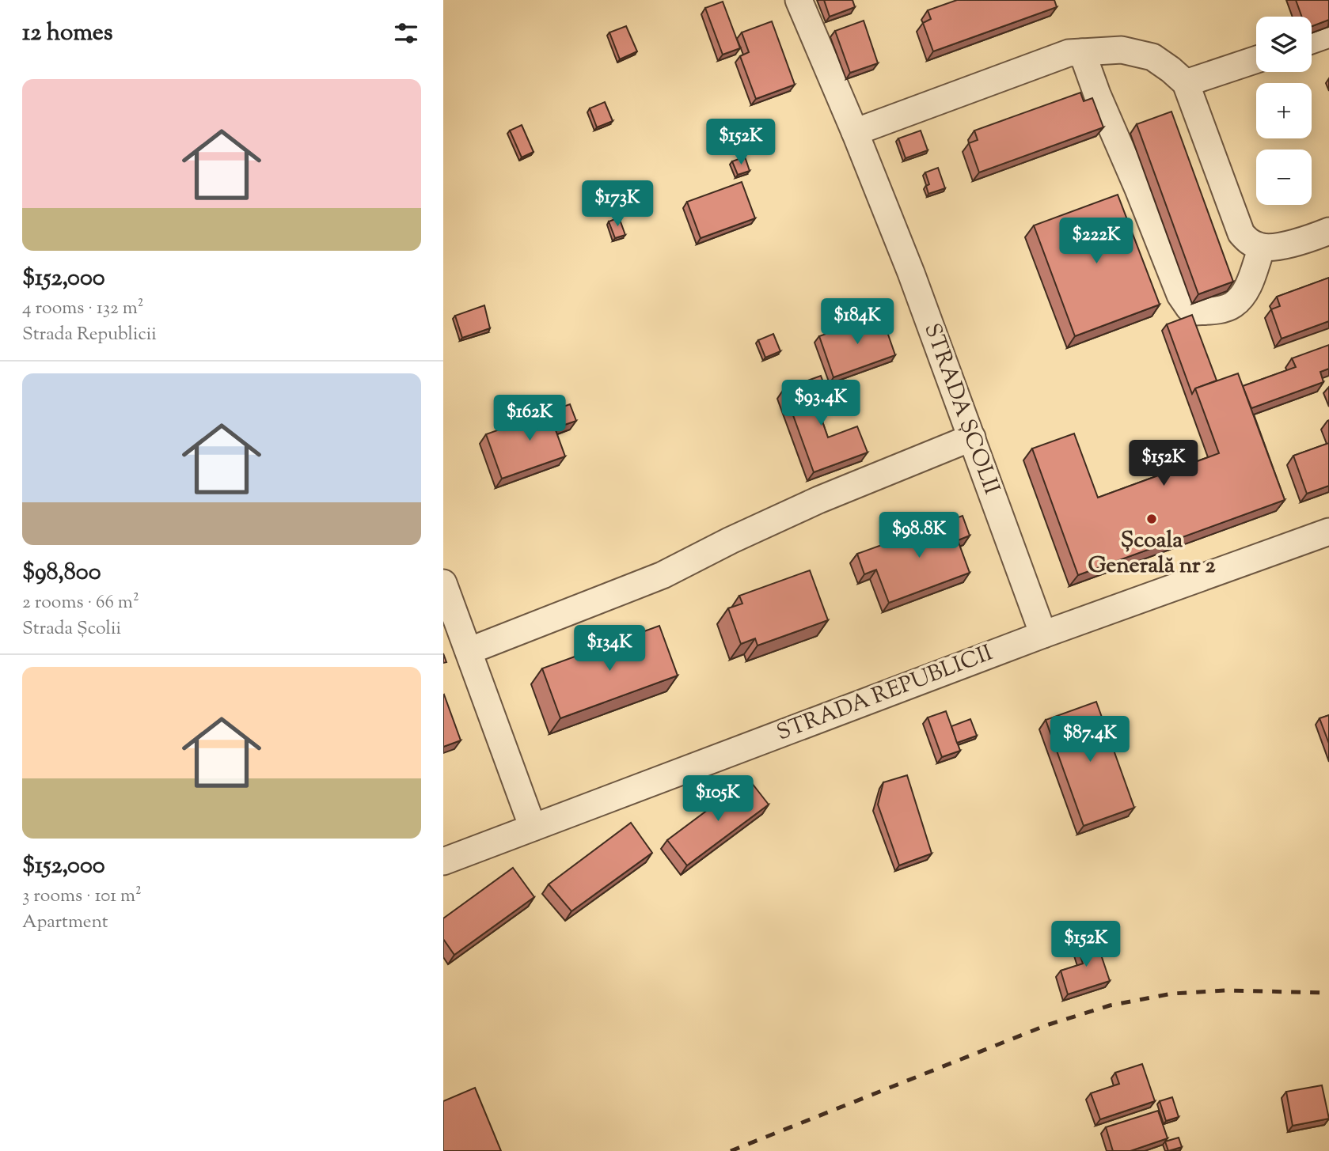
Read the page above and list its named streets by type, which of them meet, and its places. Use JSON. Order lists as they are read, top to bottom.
{
  "streets": {
    "street": ["STRADA ȘCOLII", "STRADA REPUBLICII"]
  },
  "crossings": [
    ["STRADA ȘCOLII", "STRADA REPUBLICII"]
  ],
  "places": ["Școala Generală nr 2"],
  "page": {
    "heading": "12 homes",
    "map_buttons": ["+", "−"],
    "list": [
      {
        "name": "$152,000",
        "note": "4 rooms · 132 m² · Strada Republicii"
      },
      {
        "name": "$98,800",
        "note": "2 rooms · 66 m² · Strada Școlii"
      },
      {
        "name": "$152,000",
        "note": "3 rooms · 101 m² · Apartment"
      }
    ],
    "price": [
      "$152K",
      "$173K",
      "$222K",
      "$184K",
      "$93.4K",
      "$162K",
      "$152K",
      "$98.8K",
      "$134K",
      "$87.4K",
      "$105K",
      "$152K"
    ]
  }
}
